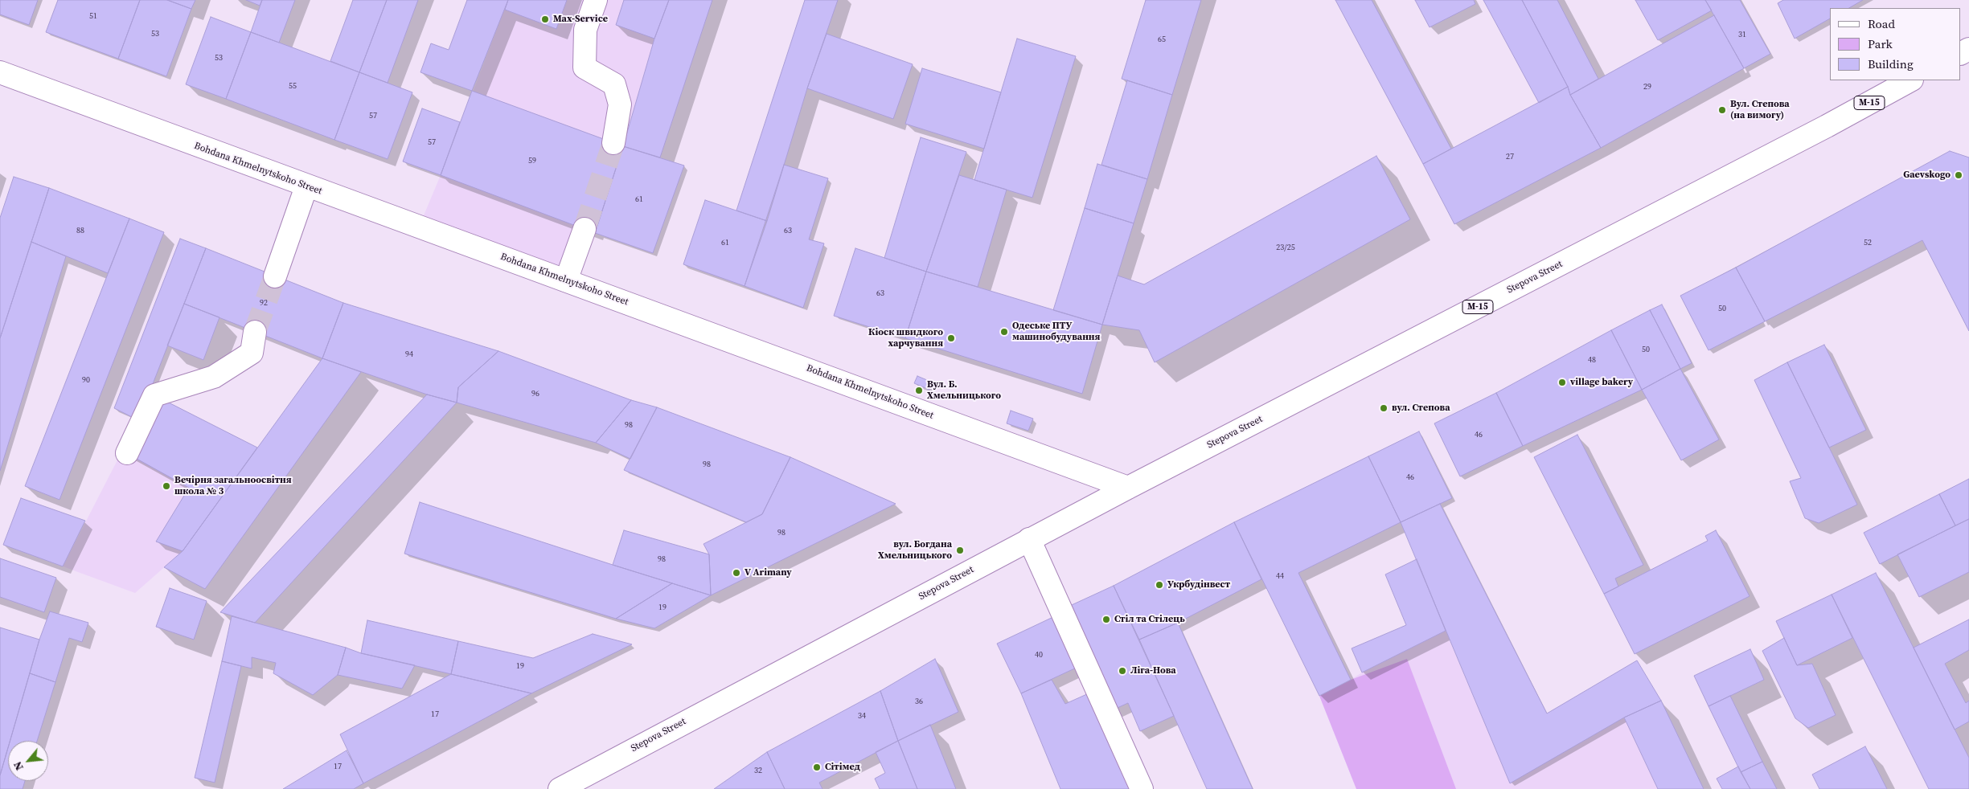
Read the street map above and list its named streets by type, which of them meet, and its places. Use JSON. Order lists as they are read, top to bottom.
{
  "streets": {
    "main road": ["М-15", "Bohdana Khmelnytskoho Street", "Stepova Street"]
  },
  "crossings": [
    ["Bohdana Khmelnytskoho Street", "Stepova Street"]
  ],
  "places": [
    "Max-Service",
    "Вул. Степова (на вимогу)",
    "Gaevskogo",
    "Одеське ПТУ машинобудування",
    "Кіоск швидкого харчування",
    "village bakery",
    "Вул. Б. Хмельницького",
    "вул. Степова",
    "Вечірня загальноосвітня школа № 3",
    "вул. Богдана Хмельницького",
    "V Arimany",
    "Укрбудінвест",
    "Стіл та Стілець",
    "Ліга-Нова",
    "Сітімед"
  ],
  "house_numbers": [
    "51",
    "53",
    "31",
    "65",
    "53",
    "55",
    "29",
    "57",
    "57",
    "27",
    "59",
    "61",
    "88",
    "63",
    "61",
    "52",
    "23/25",
    "63",
    "92",
    "50",
    "50",
    "94",
    "48",
    "90",
    "96",
    "98",
    "46",
    "98",
    "46",
    "98",
    "98",
    "44",
    "19",
    "40",
    "19",
    "36",
    "17",
    "34",
    "17",
    "32"
  ],
  "legend": ["Road", "Park", "Building"],
  "north": "bottom left"
}
